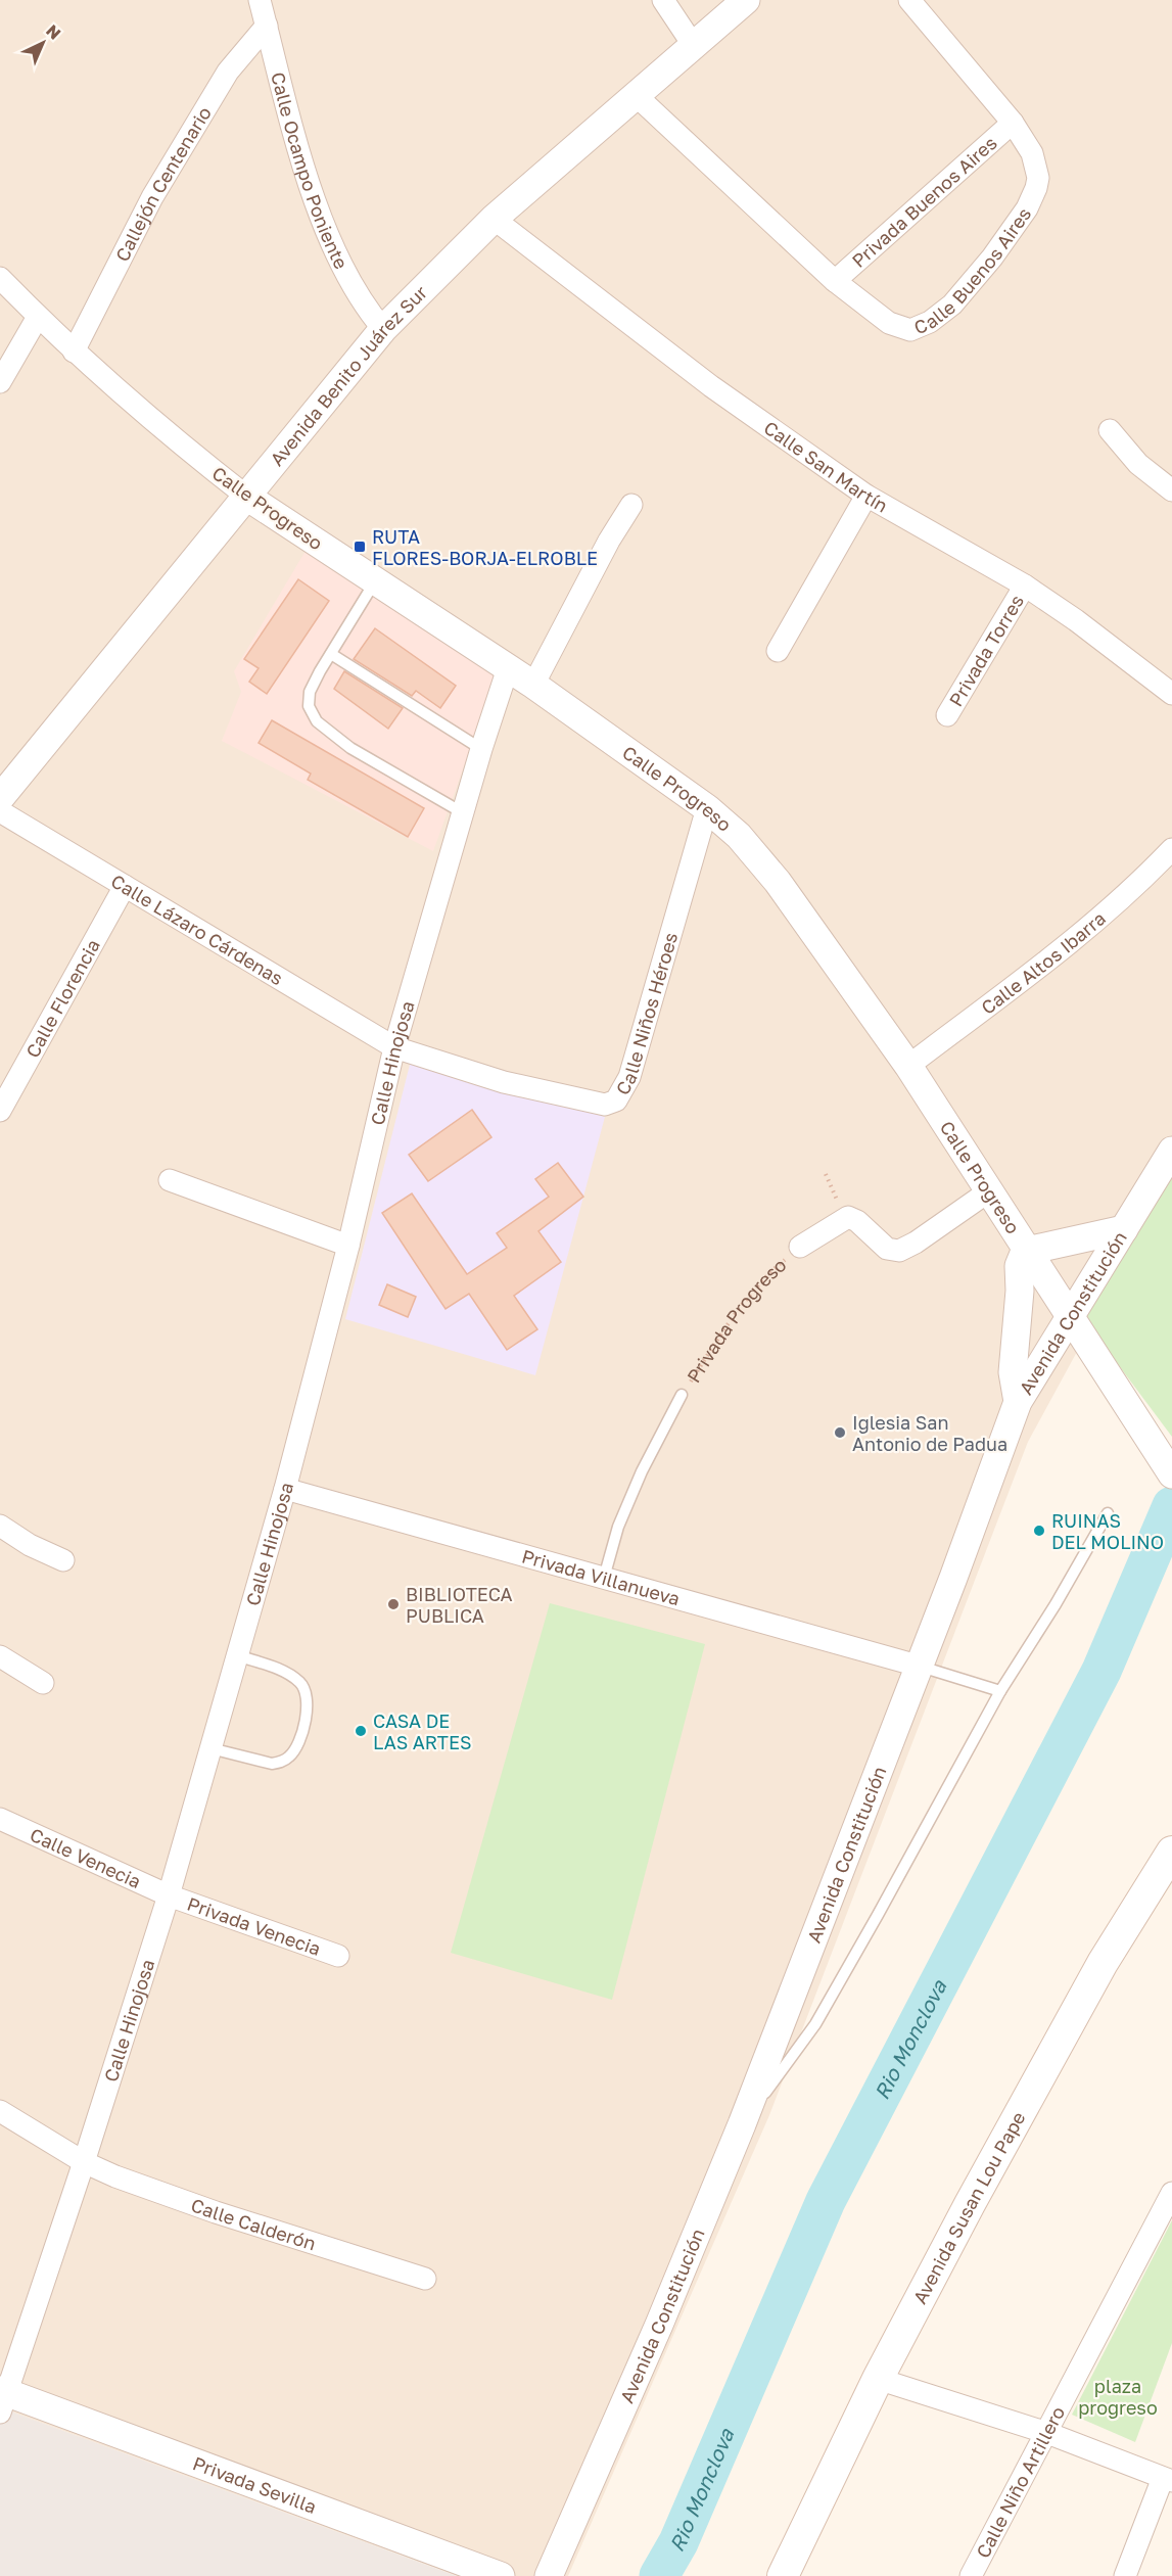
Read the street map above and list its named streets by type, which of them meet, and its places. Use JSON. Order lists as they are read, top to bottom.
{
  "streets": {
    "main road": ["Avenida Susan Lou Pape"],
    "street": [
      "Calle Ocampo Poniente",
      "Callejón Centenario",
      "Privada Buenos Aires",
      "Calle Buenos Aires",
      "Avenida Benito Juárez Sur",
      "Calle San Martín",
      "Calle Progreso",
      "Privada Torres",
      "Calle Lázaro Cárdenas",
      "Calle Altos Ibarra",
      "Calle Florencia",
      "Calle Niños Héroes",
      "Calle Hinojosa",
      "Avenida Constitución",
      "Privada Progreso",
      "Privada Villanueva",
      "Calle Venecia",
      "Privada Venecia",
      "Calle Calderón",
      "Calle Niño Artillero",
      "Privada Sevilla"
    ]
  },
  "crossings": [
    ["Calle Ocampo Poniente", "Callejón Centenario"],
    ["Calle Ocampo Poniente", "Avenida Benito Juárez Sur"],
    ["Callejón Centenario", "Calle Progreso"],
    ["Privada Buenos Aires", "Calle Buenos Aires"],
    ["Calle Buenos Aires", "Avenida Benito Juárez Sur"],
    ["Avenida Benito Juárez Sur", "Calle San Martín"],
    ["Avenida Benito Juárez Sur", "Calle Progreso"],
    ["Calle San Martín", "Privada Torres"],
    ["Calle Progreso", "Calle Altos Ibarra"],
    ["Calle Progreso", "Calle Niños Héroes"],
    ["Calle Progreso", "Calle Hinojosa"],
    ["Calle Progreso", "Avenida Constitución"],
    ["Calle Lázaro Cárdenas", "Calle Florencia"],
    ["Calle Lázaro Cárdenas", "Calle Niños Héroes"],
    ["Calle Lázaro Cárdenas", "Calle Hinojosa"],
    ["Calle Niños Héroes", "Calle Hinojosa"],
    ["Calle Hinojosa", "Privada Villanueva"],
    ["Calle Hinojosa", "Calle Venecia"],
    ["Calle Hinojosa", "Privada Venecia"],
    ["Calle Hinojosa", "Calle Calderón"],
    ["Calle Hinojosa", "Privada Sevilla"],
    ["Avenida Constitución", "Privada Villanueva"],
    ["Privada Progreso", "Privada Villanueva"],
    ["Calle Venecia", "Privada Venecia"]
  ],
  "water": ["Rio Monclova"],
  "parks": ["plaza progreso"],
  "places": {
    "transit": ["RUTA FLORES-BORJA-ELROBLE"],
    "other": [
      "Iglesia San Antonio de Padua",
      "RUINAS DEL MOLINO",
      "BIBLIOTECA PUBLICA",
      "CASA DE LAS ARTES"
    ]
  },
  "north": "top right"
}
